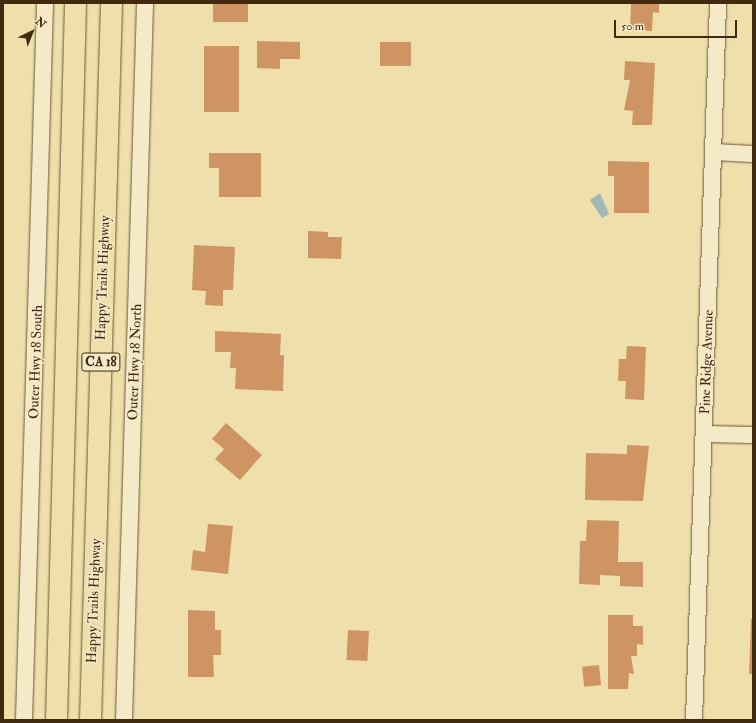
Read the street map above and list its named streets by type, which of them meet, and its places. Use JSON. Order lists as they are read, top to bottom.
{
  "streets": {
    "main road": ["Happy Trails Highway", "CA 18"],
    "street": ["Outer Hwy 18 South", "Outer Hwy 18 North", "Pine Ridge Avenue"]
  },
  "scale_bar": "50 m",
  "north": "top right"
}
